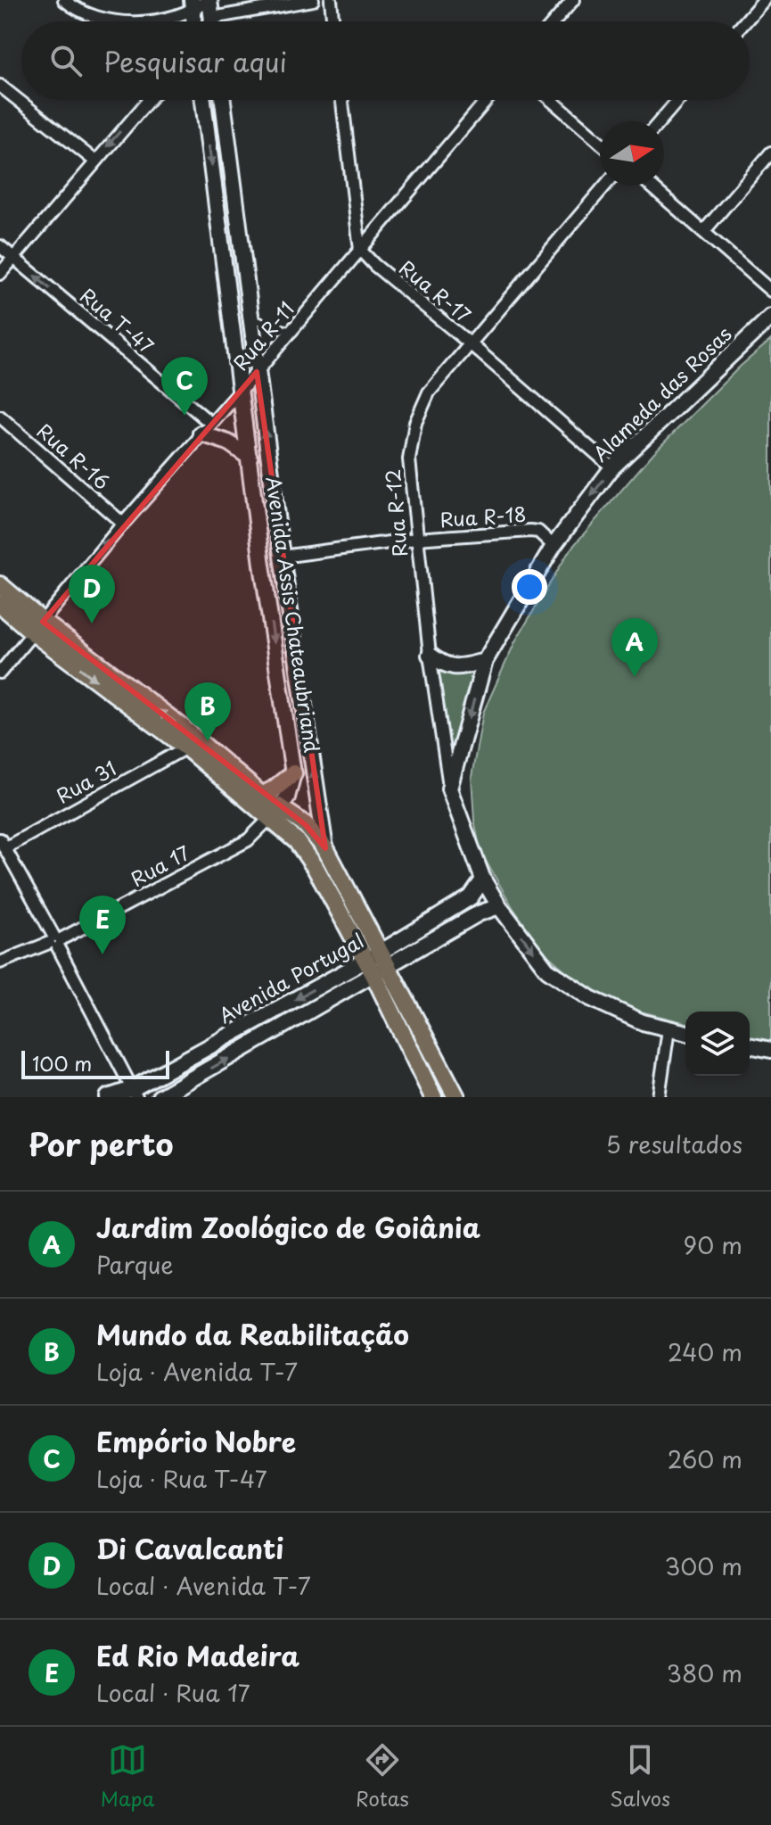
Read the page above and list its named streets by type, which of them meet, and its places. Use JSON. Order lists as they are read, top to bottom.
{
  "streets": {
    "main road": ["Alameda das Rosas", "Avenida Assis Chateaubriand", "Avenida Portugal"],
    "street": [
      "Rua R-17",
      "Rua T-47",
      "Rua R-11",
      "Rua R-16",
      "Rua R-12",
      "Rua R-18",
      "Rua 31",
      "Rua 17"
    ]
  },
  "crossings": [
    ["Rua R-17", "Rua R-11"],
    ["Rua R-17", "Alameda das Rosas"],
    ["Rua R-17", "Rua R-12"],
    ["Rua T-47", "Rua R-11"],
    ["Rua R-11", "Rua R-16"],
    ["Rua R-11", "Avenida Assis Chateaubriand"],
    ["Alameda das Rosas", "Rua R-12"],
    ["Alameda das Rosas", "Rua R-18"],
    ["Rua R-12", "Rua R-18"],
    ["Rua R-18", "Avenida Assis Chateaubriand"],
    ["Avenida Assis Chateaubriand", "Rua 17"],
    ["Avenida Assis Chateaubriand", "Avenida Portugal"]
  ],
  "one_way": ["Rua T-47", "Alameda das Rosas"],
  "scale_bar": "100 m",
  "north": "right",
  "page": {
    "search": "Pesquisar aqui",
    "pins": [
      "C",
      "D",
      "A",
      "B",
      "E"
    ],
    "scale": "100 m",
    "heading": ["Por perto", "5 resultados"],
    "list": [
      {
        "mark": "A",
        "name": "Jardim Zoológico de Goiânia",
        "note": "Parque",
        "value": "90 m"
      },
      {
        "mark": "B",
        "name": "Mundo da Reabilitação",
        "note": "Loja · Avenida T-7",
        "value": "240 m"
      },
      {
        "mark": "C",
        "name": "Empório Nobre",
        "note": "Loja · Rua T-47",
        "value": "260 m"
      },
      {
        "mark": "D",
        "name": "Di Cavalcanti",
        "note": "Local · Avenida T-7",
        "value": "300 m"
      },
      {
        "mark": "E",
        "name": "Ed Rio Madeira",
        "note": "Local · Rua 17",
        "value": "380 m"
      }
    ],
    "nav": ["Mapa", "Rotas", "Salvos"]
  }
}
